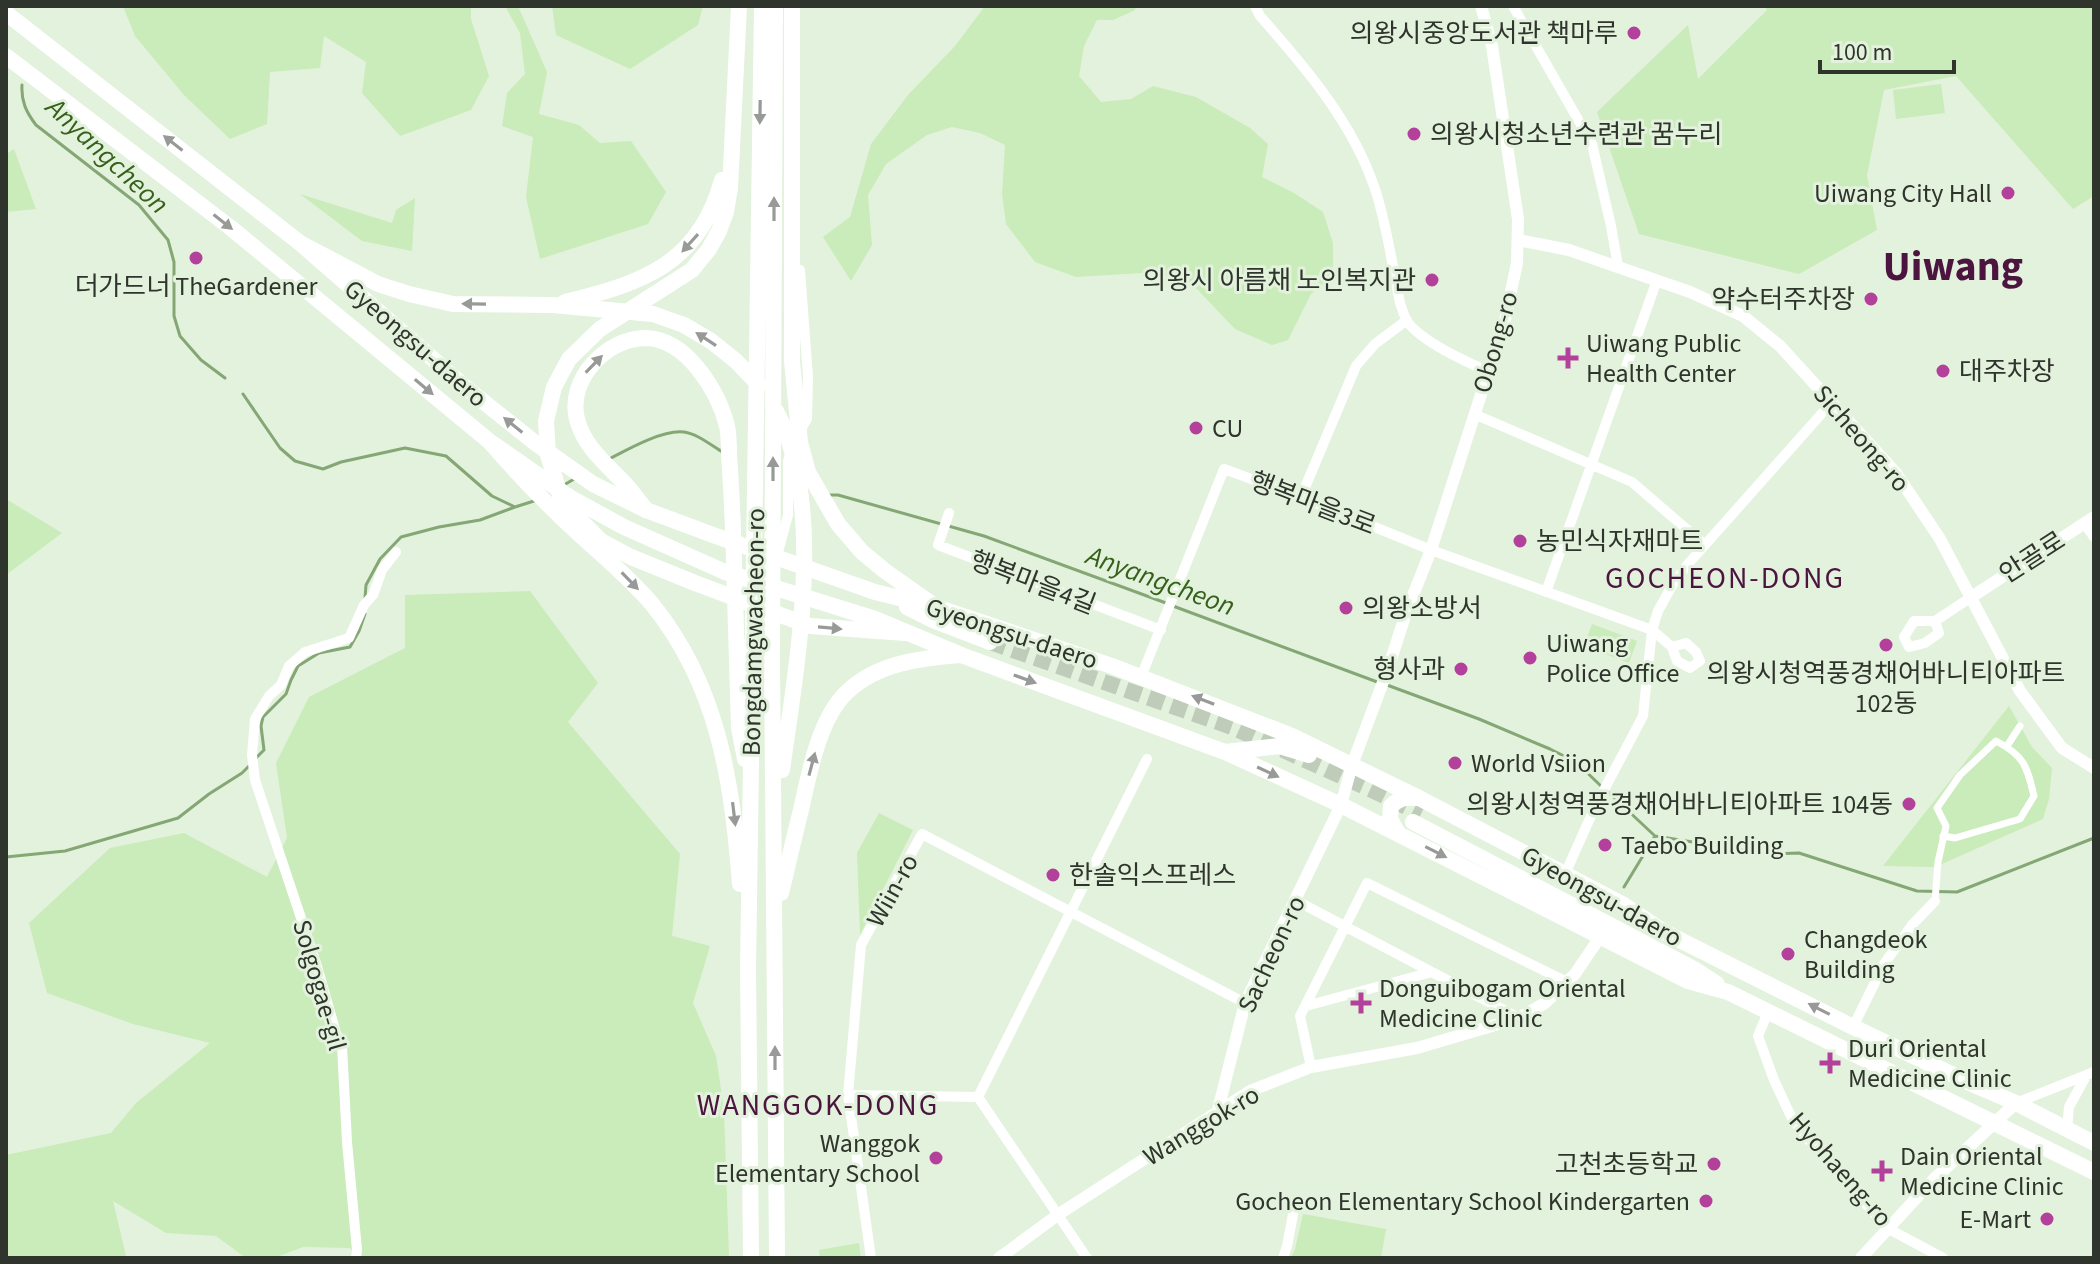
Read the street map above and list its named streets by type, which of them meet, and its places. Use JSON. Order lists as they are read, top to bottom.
{
  "streets": {
    "main road": ["Gyeongsu-daero", "Bongdamgwacheon-ro"],
    "street": [
      "Obong-ro",
      "Sicheong-ro",
      "행복마을3로",
      "안골로",
      "행복마을4길",
      "Wiin-ro",
      "Sacheon-ro",
      "Solgogae-gil",
      "Wanggok-ro",
      "Hyohaeng-ro"
    ]
  },
  "crossings": [
    ["Obong-ro", "Gyeongsu-daero"],
    ["Obong-ro", "Sicheong-ro"],
    ["Obong-ro", "행복마을3로"],
    ["Gyeongsu-daero", "행복마을3로"],
    ["Gyeongsu-daero", "Sacheon-ro"],
    ["Gyeongsu-daero", "Wanggok-ro"],
    ["Gyeongsu-daero", "Hyohaeng-ro"],
    ["Sicheong-ro", "안골로"],
    ["행복마을3로", "행복마을4길"],
    ["Wiin-ro", "Sacheon-ro"],
    ["Sacheon-ro", "Wanggok-ro"]
  ],
  "districts": ["Uiwang", "GOCHEON-DONG", "WANGGOK-DONG"],
  "water": ["Anyangcheon"],
  "places": {
    "other": [
      "의왕시중앙도서관 책마루",
      "의왕시청소년수련관 꿈누리",
      "Uiwang City Hall",
      "더가드너 TheGardener",
      "의왕시 아름채 노인복지관",
      "약수터주차장",
      "대주차장",
      "CU",
      "농민식자재마트",
      "의왕소방서",
      "의왕시청역풍경채어바니티아파트 102동",
      "Uiwang Police Office",
      "형사과",
      "World Vsiion",
      "의왕시청역풍경채어바니티아파트 104동",
      "Taebo Building",
      "한솔익스프레스",
      "Changdeok Building",
      "Wanggok Elementary School",
      "고천초등학교",
      "Gocheon Elementary School Kindergarten",
      "E-Mart"
    ],
    "health": [
      "Uiwang Public Health Center",
      "Donguibogam Oriental Medicine Clinic",
      "Duri Oriental Medicine Clinic",
      "Dain Oriental Medicine Clinic"
    ]
  },
  "scale_bar": "100 m"
}
